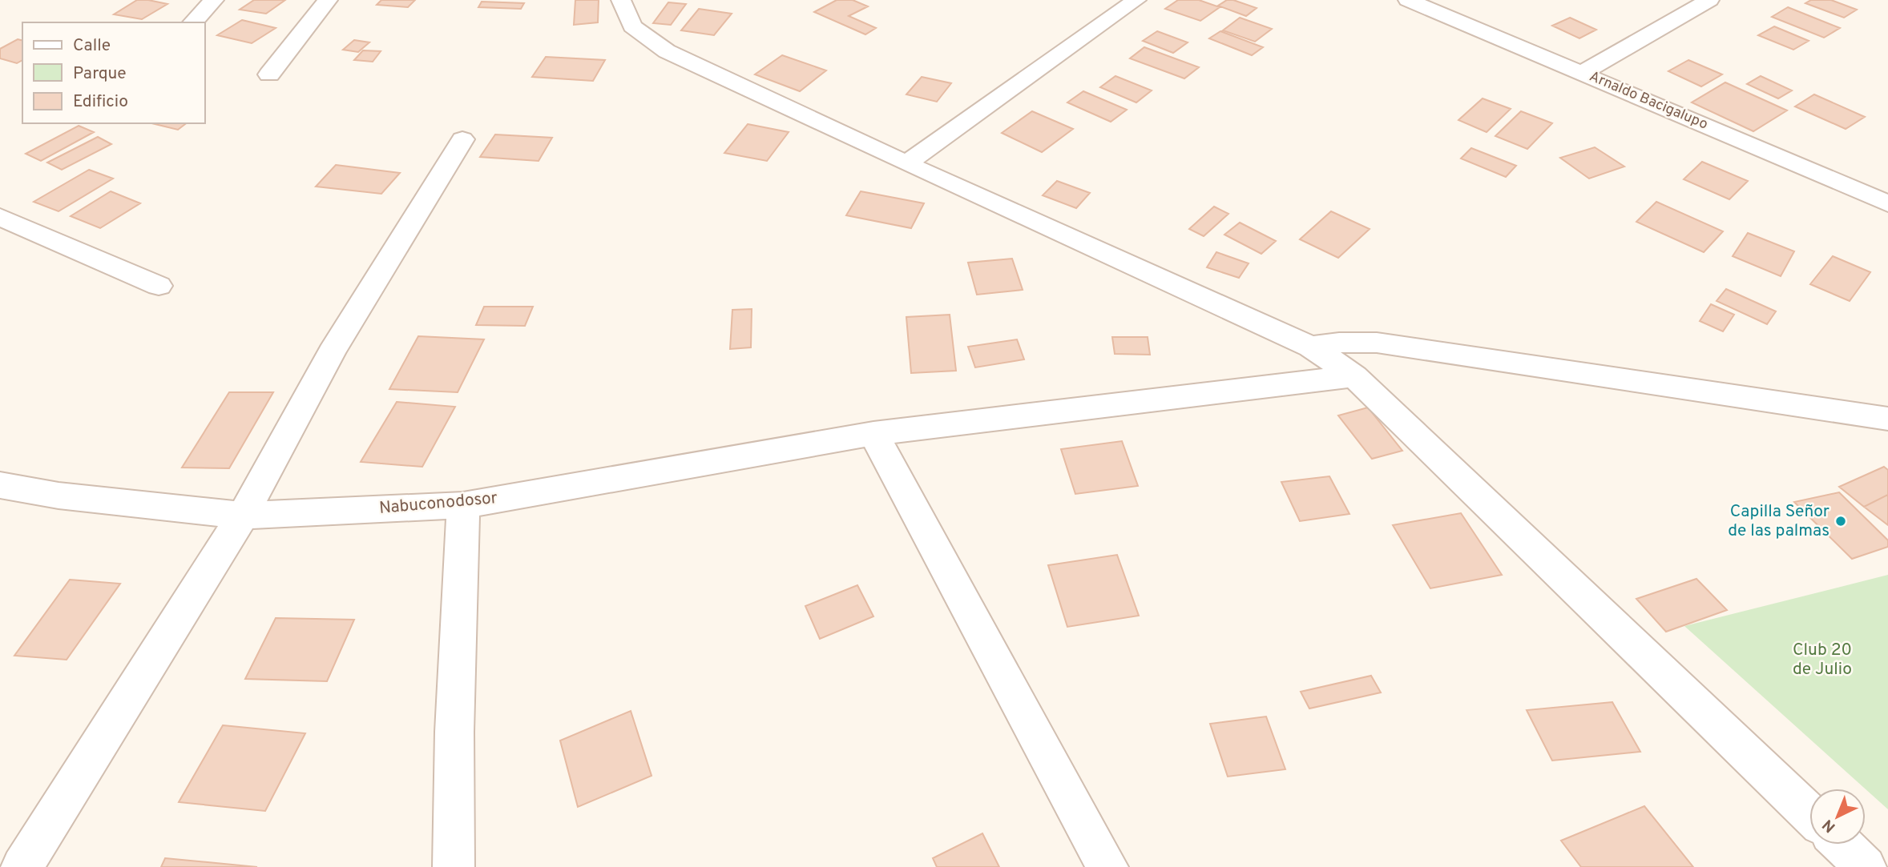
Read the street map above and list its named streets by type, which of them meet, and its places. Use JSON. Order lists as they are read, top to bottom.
{
  "streets": {
    "street": ["Arnaldo Bacigalupo", "Nabuconodosor"]
  },
  "parks": ["Club 20 de Julio"],
  "places": ["Capilla Señor de las palmas"],
  "legend": ["Calle", "Parque", "Edificio"],
  "north": "bottom left"
}
